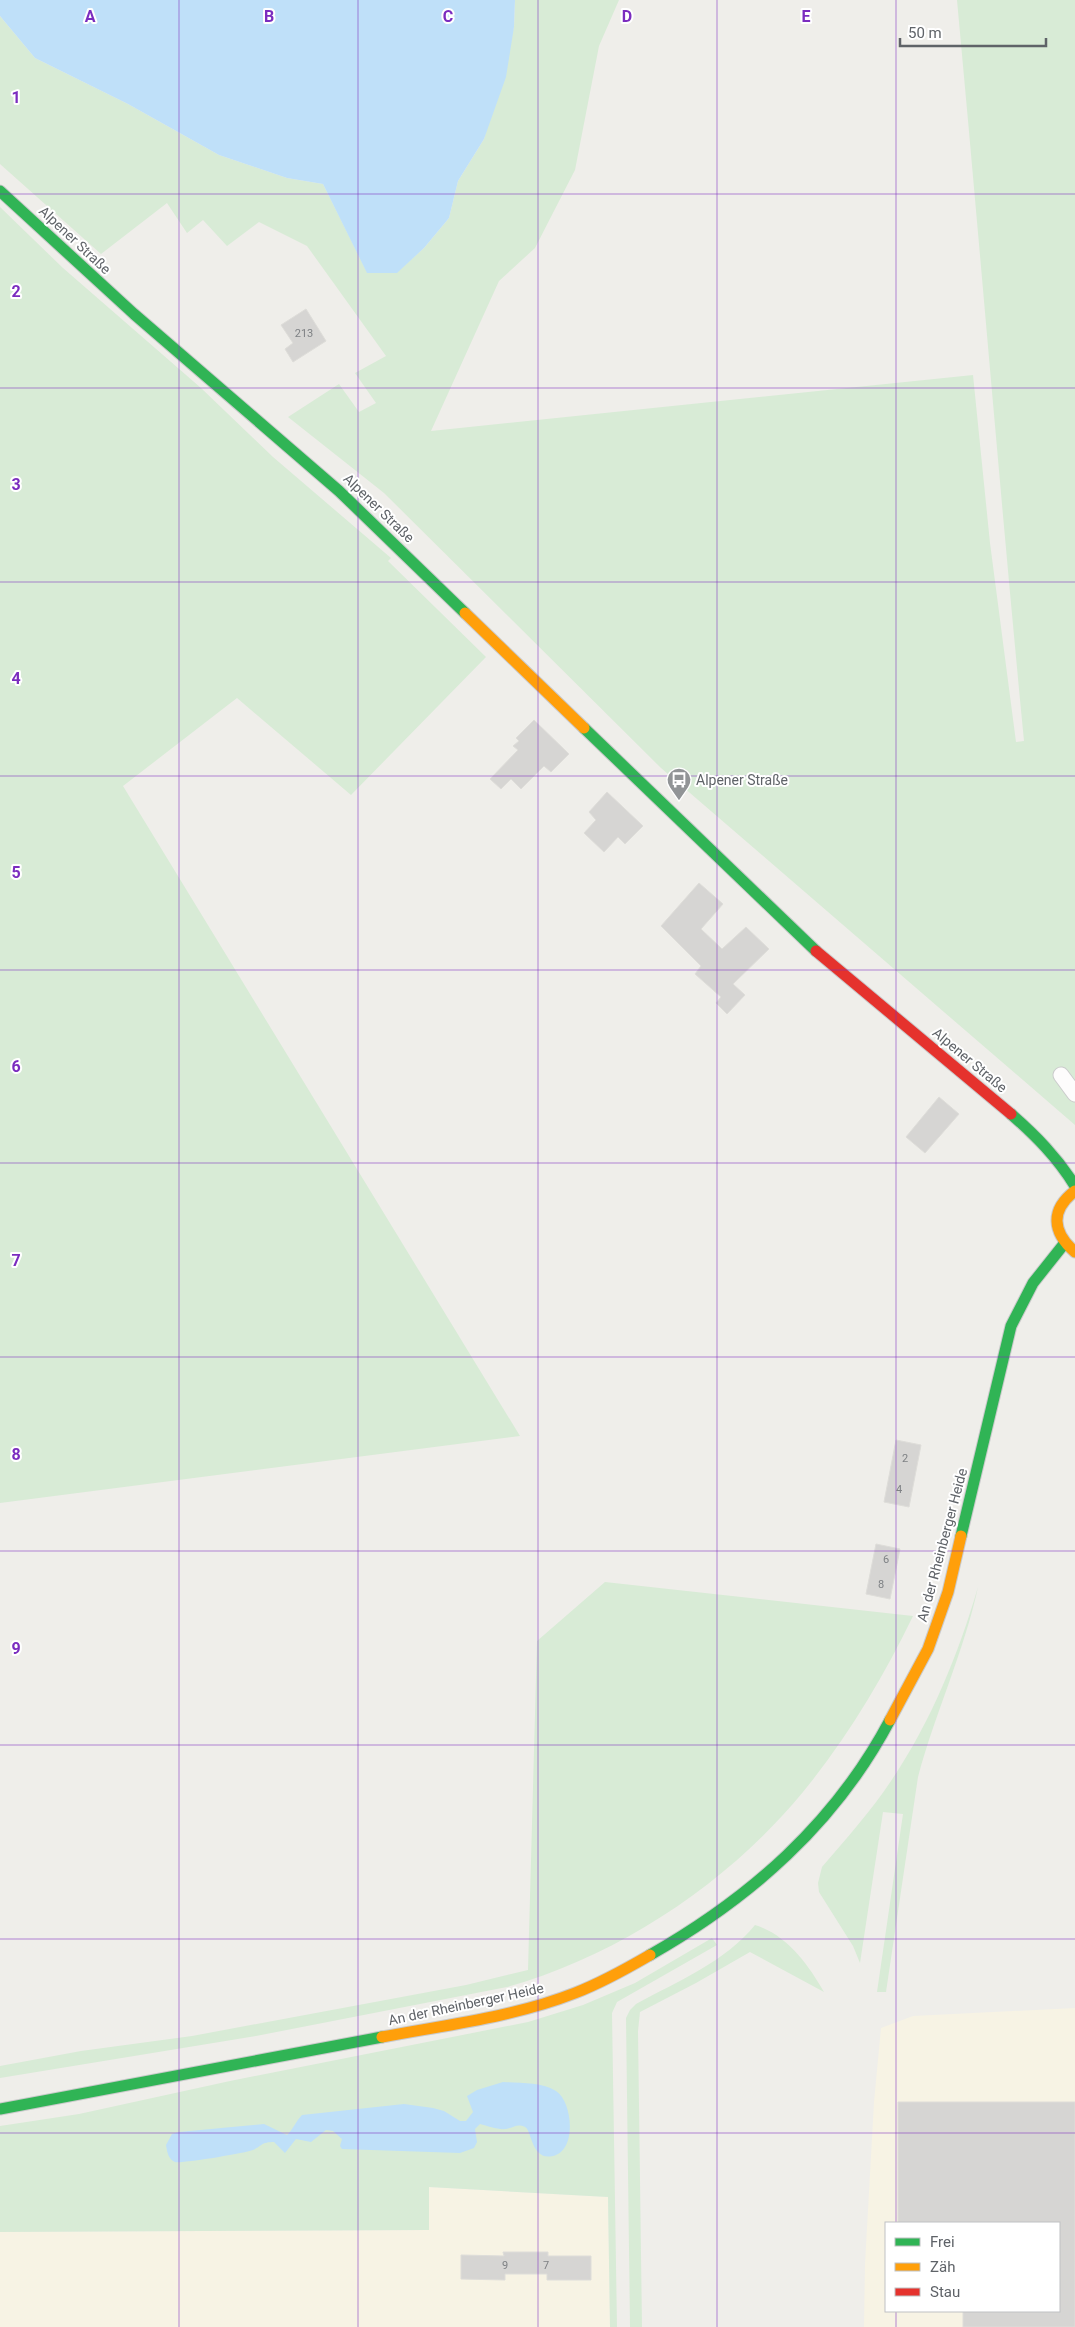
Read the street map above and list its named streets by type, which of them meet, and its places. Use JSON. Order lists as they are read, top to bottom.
{
  "streets": {
    "street": ["Alpener Straße", "An der Rheinberger Heide"]
  },
  "places": {
    "bus stop": ["Alpener Straße"]
  },
  "house_numbers": [
    "213",
    "2",
    "4",
    "6",
    "8",
    "9",
    "7"
  ],
  "legend": ["Frei", "Zäh", "Stau"],
  "scale_bar": "50 m",
  "grid": {
    "columns": [
      "A",
      "B",
      "C",
      "D",
      "E"
    ],
    "rows": [
      "1",
      "2",
      "3",
      "4",
      "5",
      "6",
      "7",
      "8",
      "9"
    ]
  }
}
